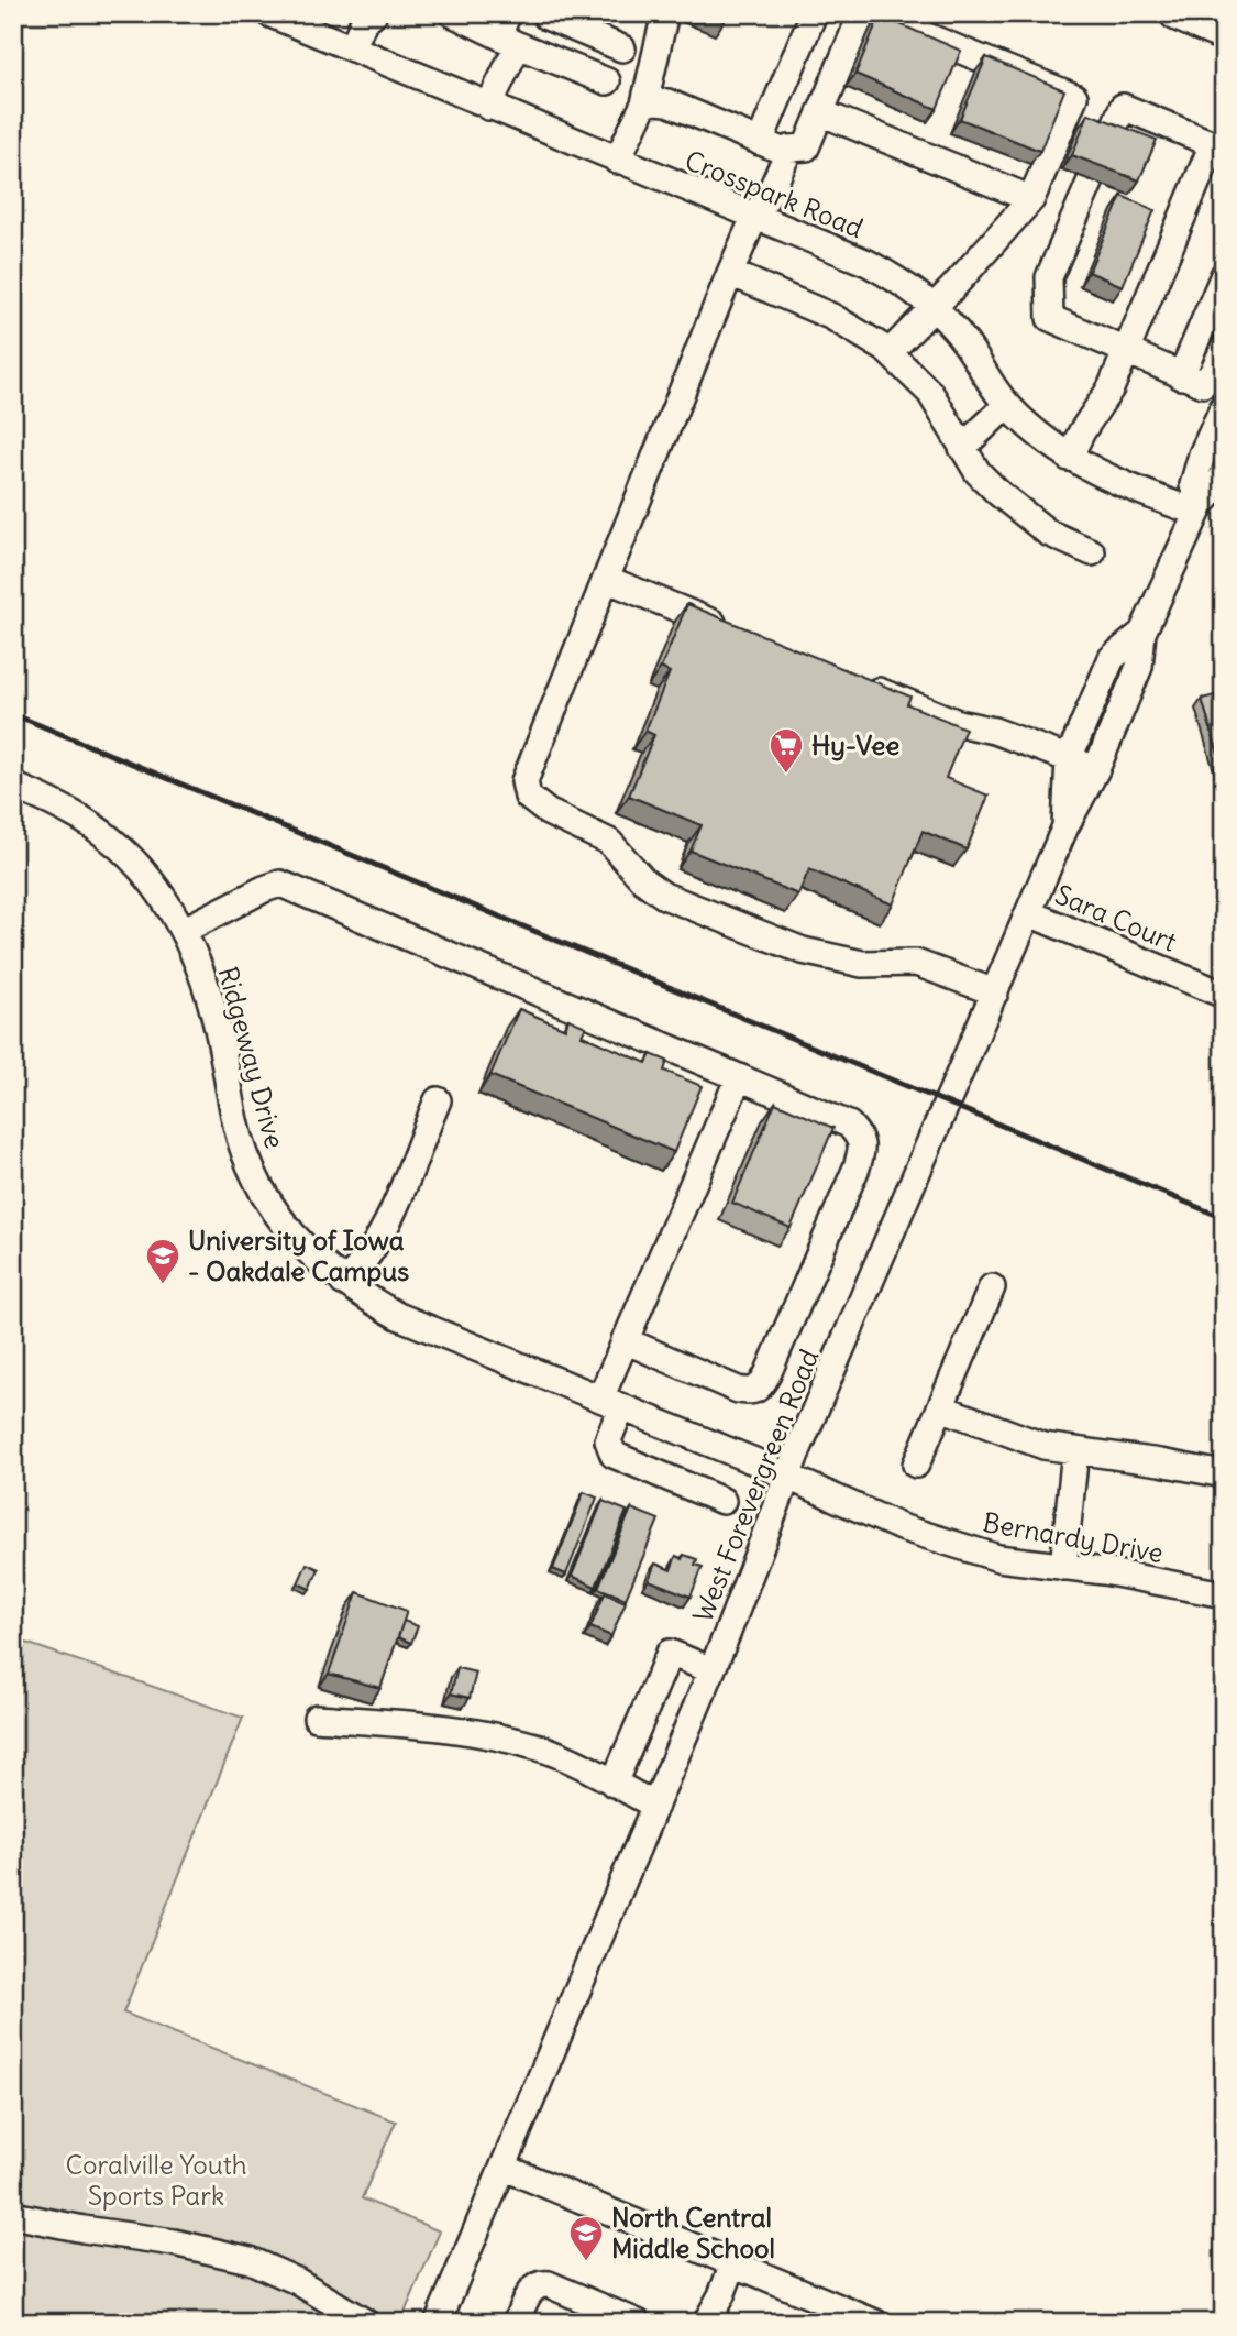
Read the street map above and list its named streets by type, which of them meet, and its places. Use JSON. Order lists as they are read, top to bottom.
{
  "streets": {
    "street": [
      "Crosspark Road",
      "Sara Court",
      "Ridgeway Drive",
      "West Forevergreen Road",
      "Bernardy Drive"
    ]
  },
  "crossings": [
    ["Crosspark Road", "West Forevergreen Road"],
    ["Sara Court", "West Forevergreen Road"],
    ["Ridgeway Drive", "West Forevergreen Road"],
    ["Ridgeway Drive", "Bernardy Drive"],
    ["West Forevergreen Road", "Bernardy Drive"]
  ],
  "parks": ["Coralville Youth Sports Park"],
  "places": {
    "supermarket": ["Hy-Vee"],
    "school or university": ["University of Iowa - Oakdale Campus", "North Central Middle School"]
  }
}
